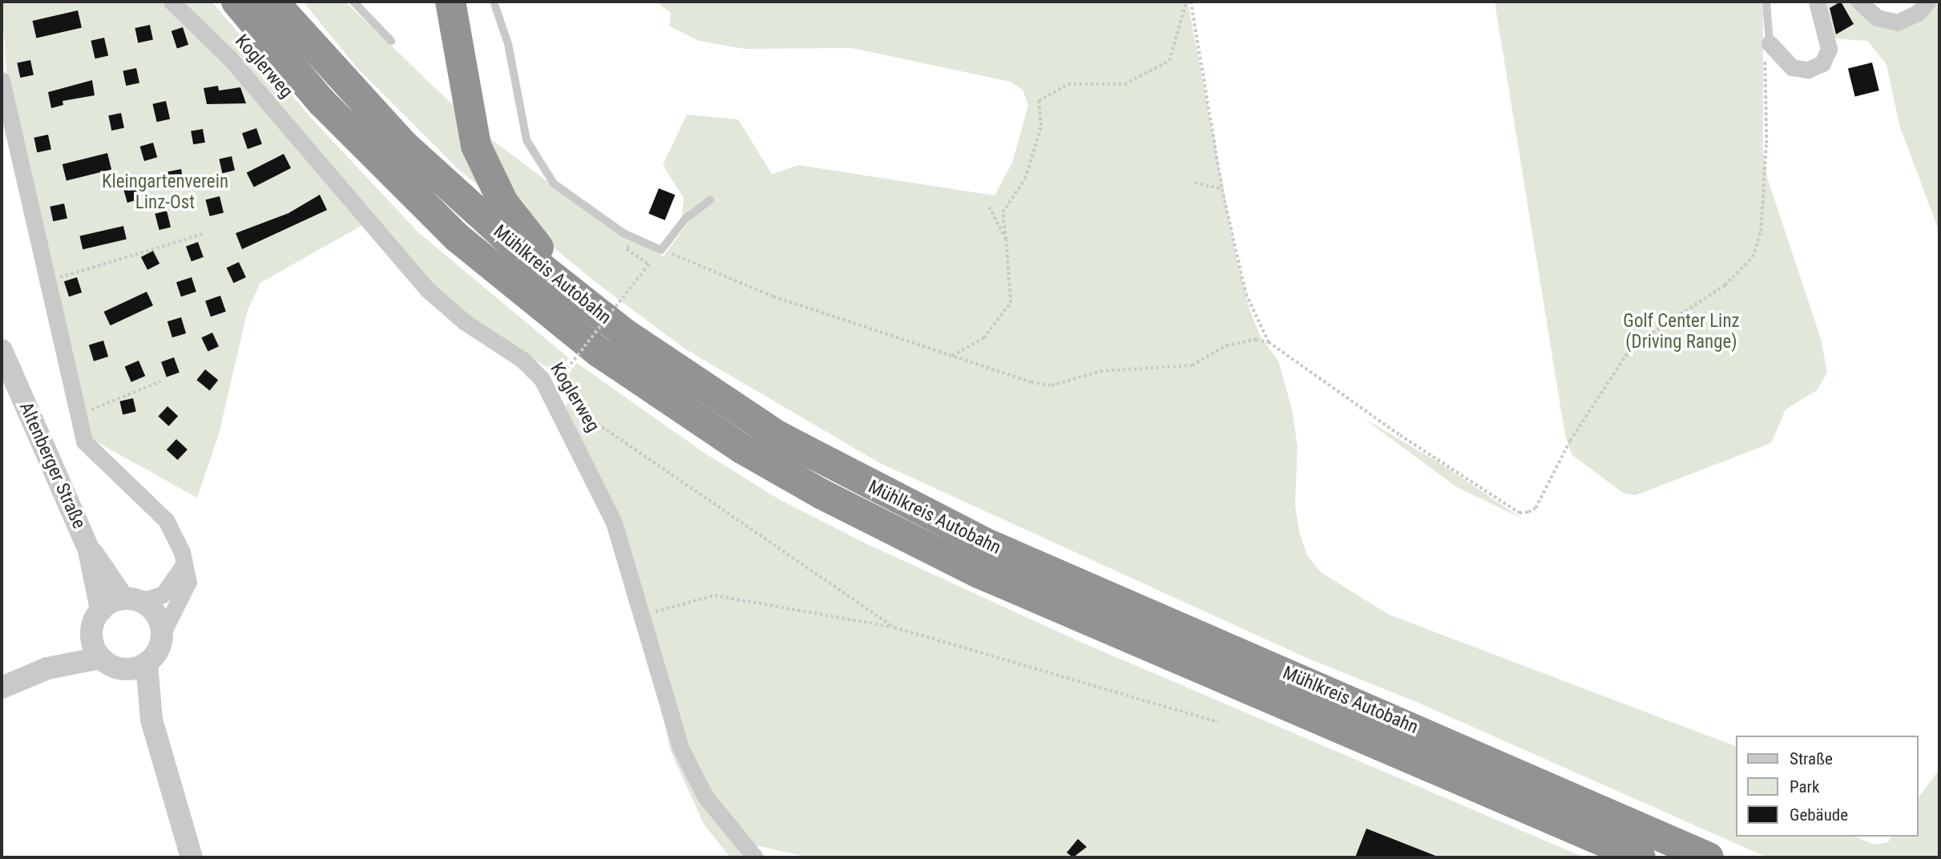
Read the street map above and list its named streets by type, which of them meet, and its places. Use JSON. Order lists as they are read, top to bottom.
{
  "streets": {
    "highway": ["Mühlkreis Autobahn"],
    "street": ["Koglerweg", "Altenberger Straße"]
  },
  "parks": ["Kleingartenverein Linz-Ost", "Golf Center Linz (Driving Range)"],
  "legend": ["Straße", "Park", "Gebäude"]
}
